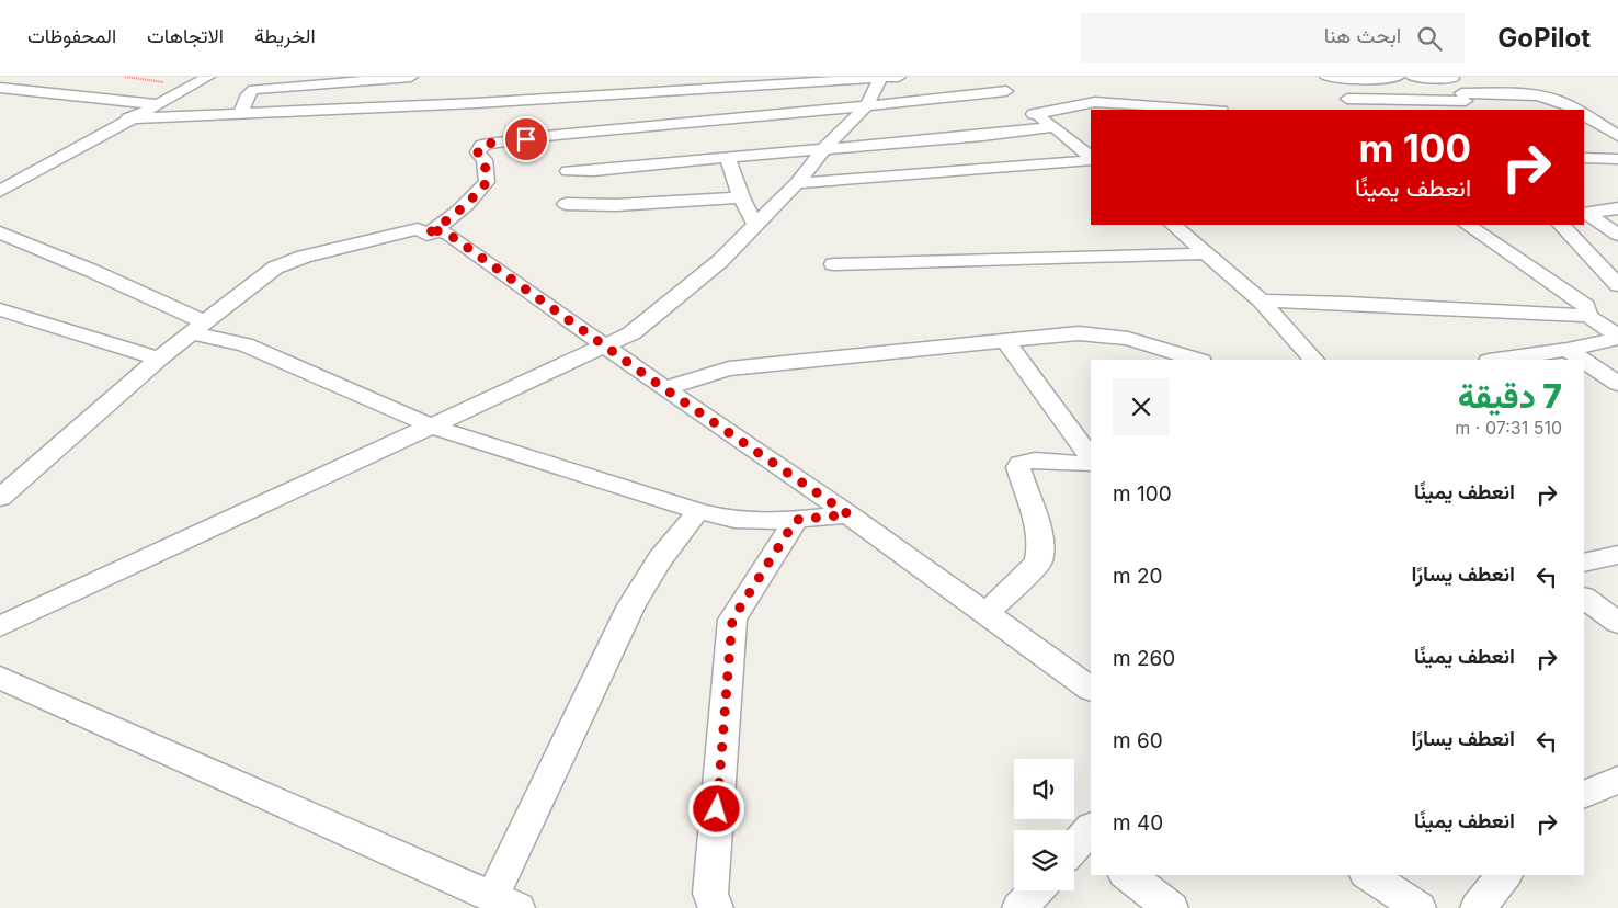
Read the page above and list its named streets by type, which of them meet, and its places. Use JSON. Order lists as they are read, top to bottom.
{
  "page": {
    "header": "GoPilot",
    "search": "ابحث هنا",
    "nav": ["الخريطة", "الاتجاهات", "المحفوظات"],
    "turn": ["100 m", "انعطف يمينًا"],
    "heading": ["7 دقيقة", "510 m · 07:31"],
    "list": [
      {
        "name": "انعطف يمينًا",
        "value": "100 m"
      },
      {
        "name": "انعطف يسارًا",
        "value": "20 m"
      },
      {
        "name": "انعطف يمينًا",
        "value": "260 m"
      },
      {
        "name": "انعطف يسارًا",
        "value": "60 m"
      },
      {
        "name": "انعطف يمينًا",
        "value": "40 m"
      }
    ]
  }
}
